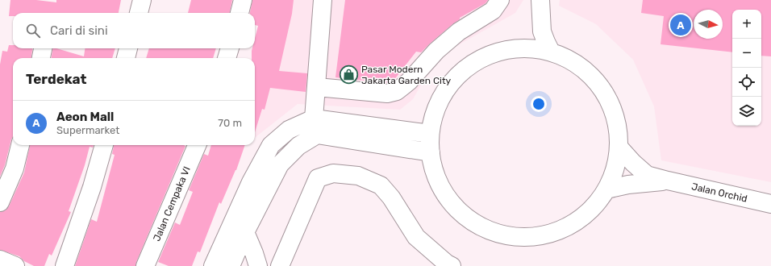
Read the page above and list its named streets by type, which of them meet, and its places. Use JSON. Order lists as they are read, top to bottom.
{
  "streets": {
    "street": ["Jalan Orchid", "Jalan Cempaka VI"]
  },
  "places": {
    "shop": ["Pasar Modern Jakarta Garden City"]
  },
  "north": "right",
  "page": {
    "map_buttons": ["+", "−"],
    "pins": "A",
    "search": "Cari di sini",
    "heading": "Terdekat",
    "list": [
      {
        "mark": "A",
        "name": "Aeon Mall",
        "note": "Supermarket",
        "value": "70 m"
      }
    ]
  }
}
